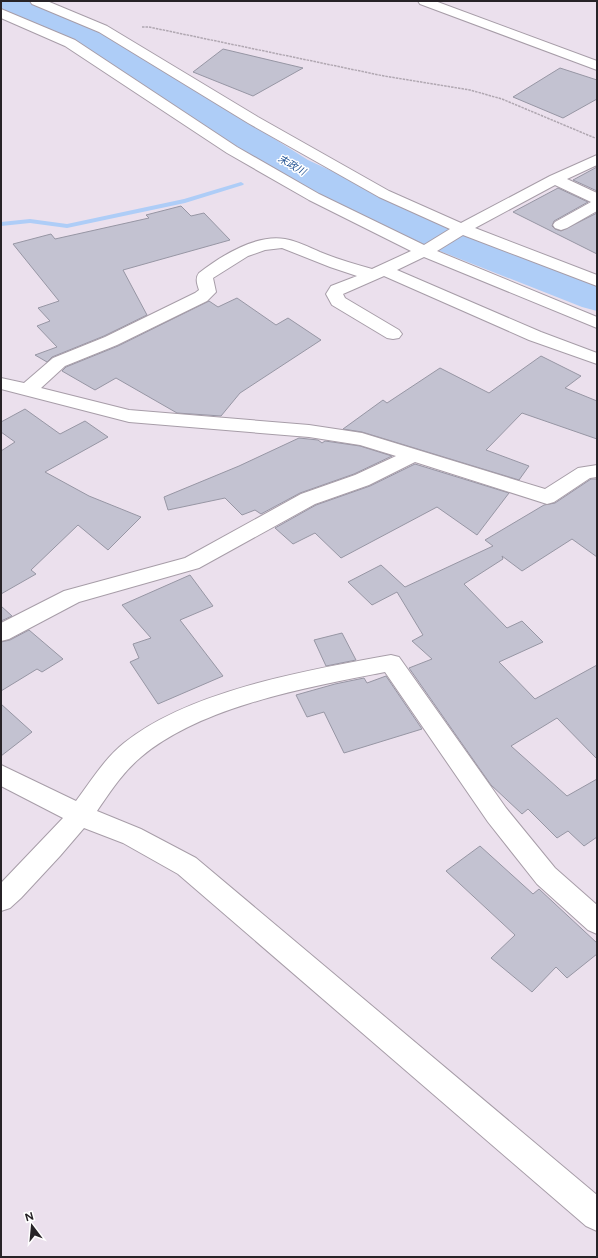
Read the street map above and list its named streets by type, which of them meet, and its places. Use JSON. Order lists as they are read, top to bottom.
{
  "water": ["末政川"],
  "north": "top"
}
